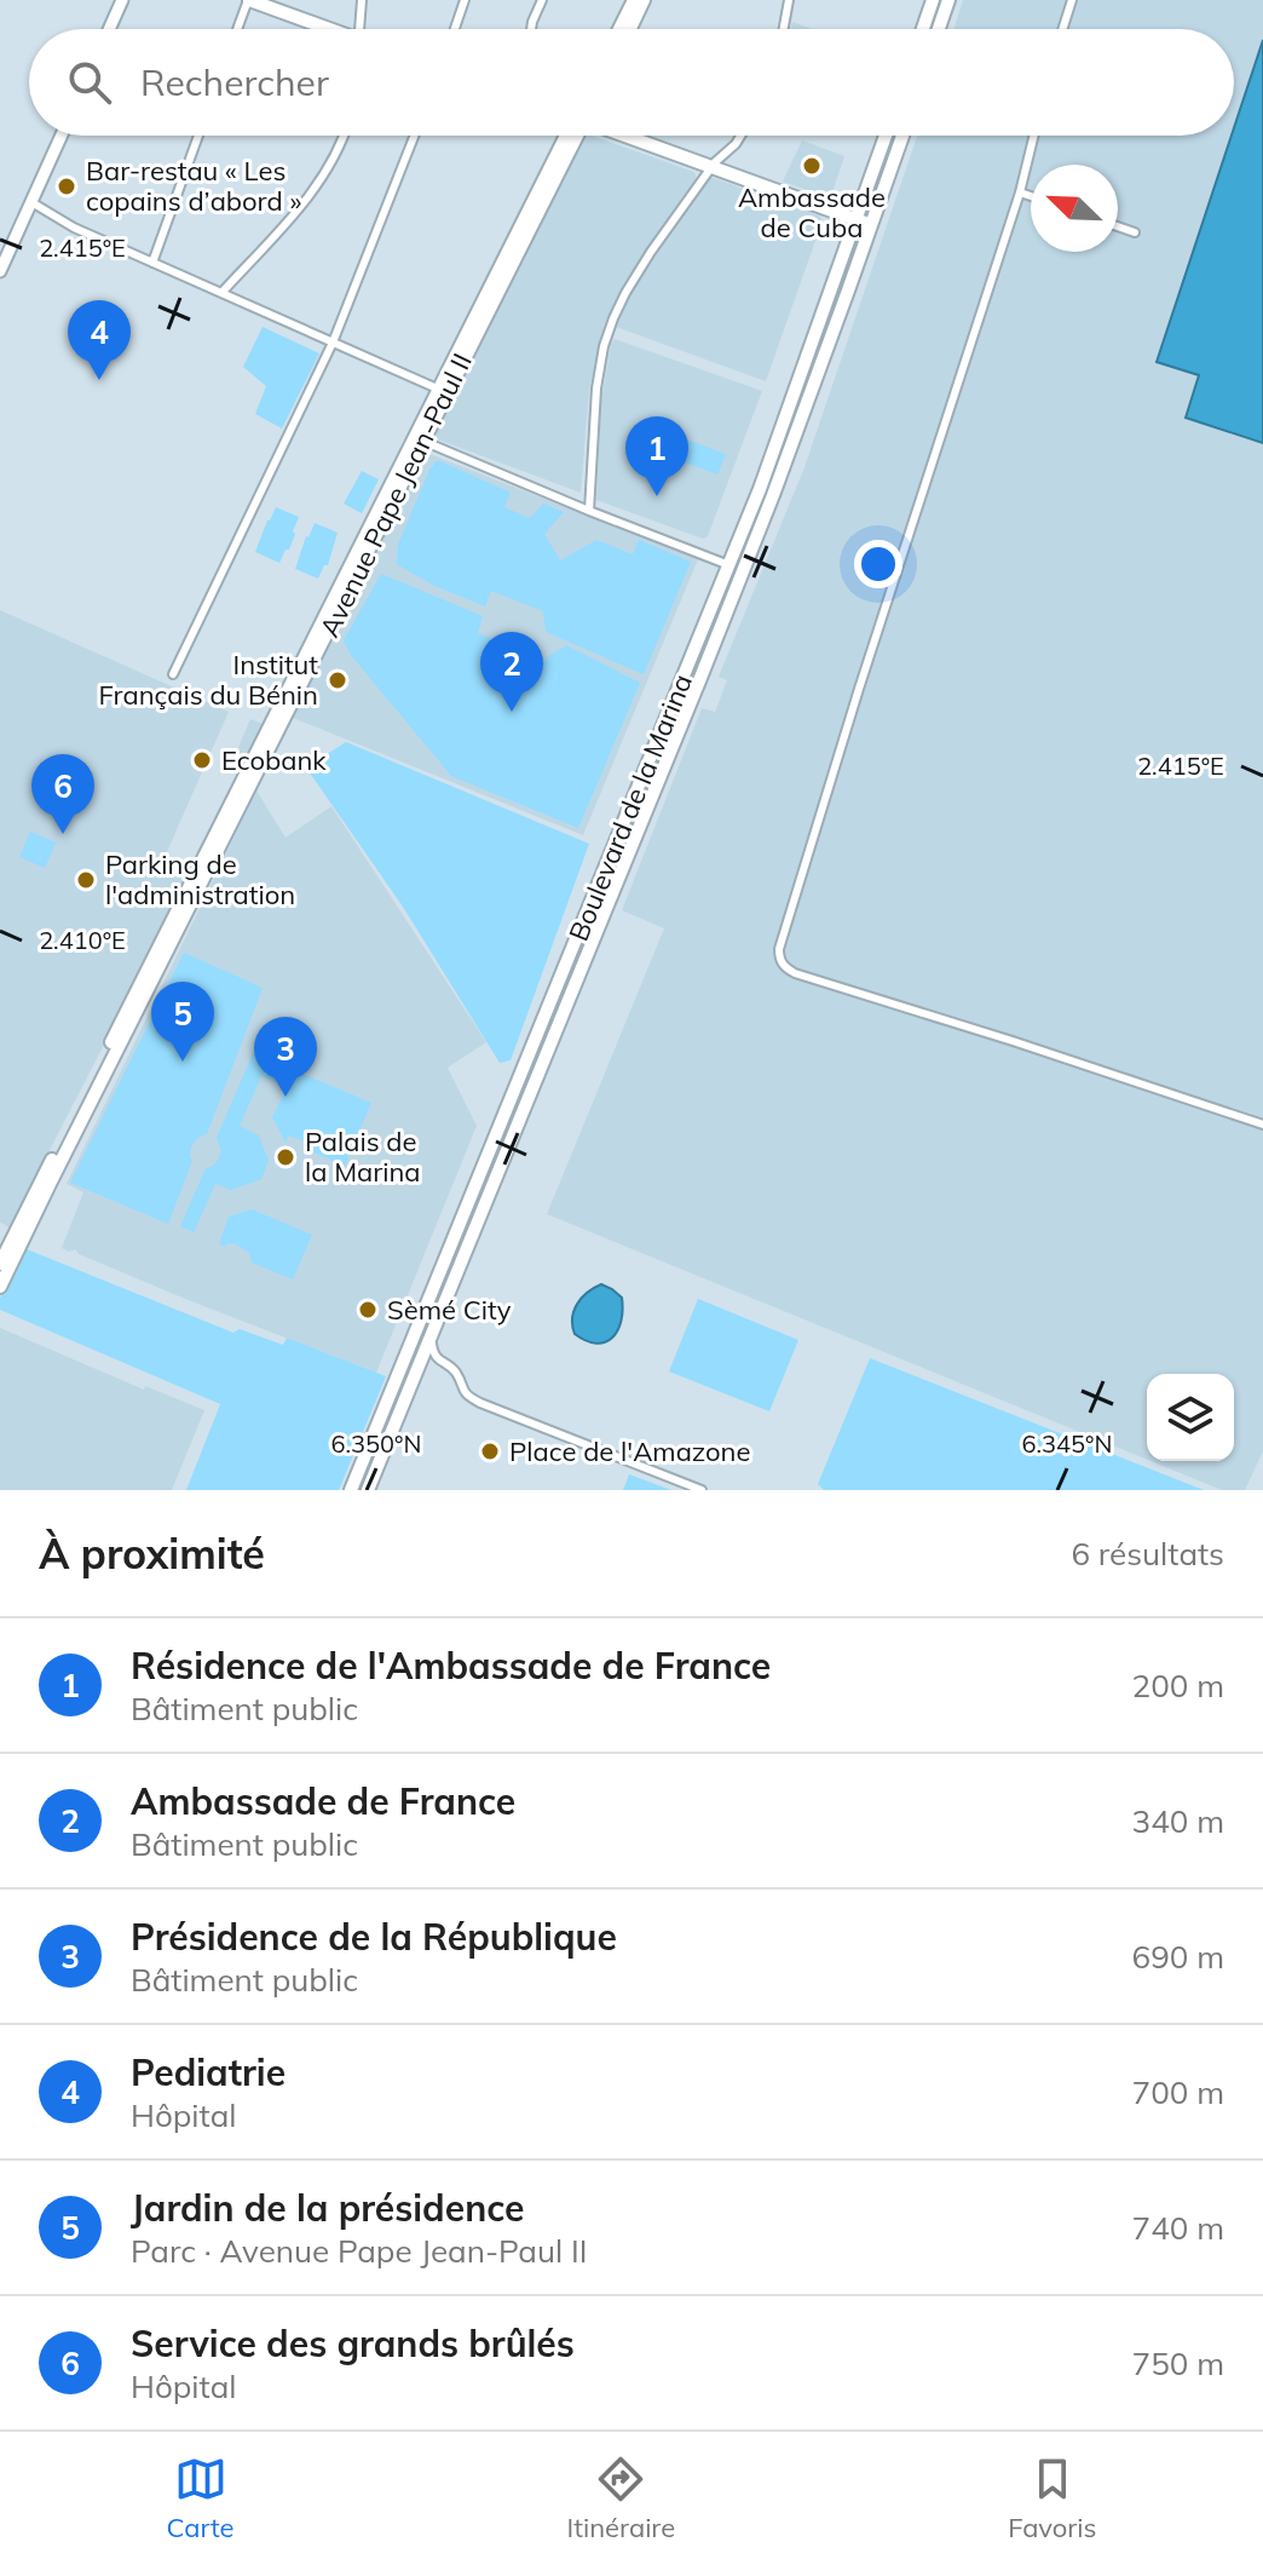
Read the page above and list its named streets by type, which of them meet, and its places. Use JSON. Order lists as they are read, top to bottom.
{
  "streets": {
    "main road": ["Avenue Pape Jean-Paul II", "Boulevard de la Marina"]
  },
  "places": [
    "Ambassade de Cuba",
    "Bar-restau « Les copains d’abord »",
    "Institut Français du Bénin",
    "Ecobank",
    "Parking de l'administration",
    "Palais de la Marina",
    "Sèmé City",
    "Place de l'Amazone"
  ],
  "north": "top left",
  "page": {
    "search": "Rechercher",
    "pins": [
      "4",
      "1",
      "2",
      "6",
      "5",
      "3"
    ],
    "heading": ["À proximité", "6 résultats"],
    "list": [
      {
        "mark": "1",
        "name": "Résidence de l'Ambassade de France",
        "note": "Bâtiment public",
        "value": "200 m"
      },
      {
        "mark": "2",
        "name": "Ambassade de France",
        "note": "Bâtiment public",
        "value": "340 m"
      },
      {
        "mark": "3",
        "name": "Présidence de la République",
        "note": "Bâtiment public",
        "value": "690 m"
      },
      {
        "mark": "4",
        "name": "Pediatrie",
        "note": "Hôpital",
        "value": "700 m"
      },
      {
        "mark": "5",
        "name": "Jardin de la présidence",
        "note": "Parc · Avenue Pape Jean-Paul II",
        "value": "740 m"
      },
      {
        "mark": "6",
        "name": "Service des grands brûlés",
        "note": "Hôpital",
        "value": "750 m"
      }
    ],
    "nav": ["Carte", "Itinéraire", "Favoris"]
  },
  "coordinates": [
    "2.415°E",
    "2.410°E",
    "6.350°N",
    "6.345°N"
  ]
}
